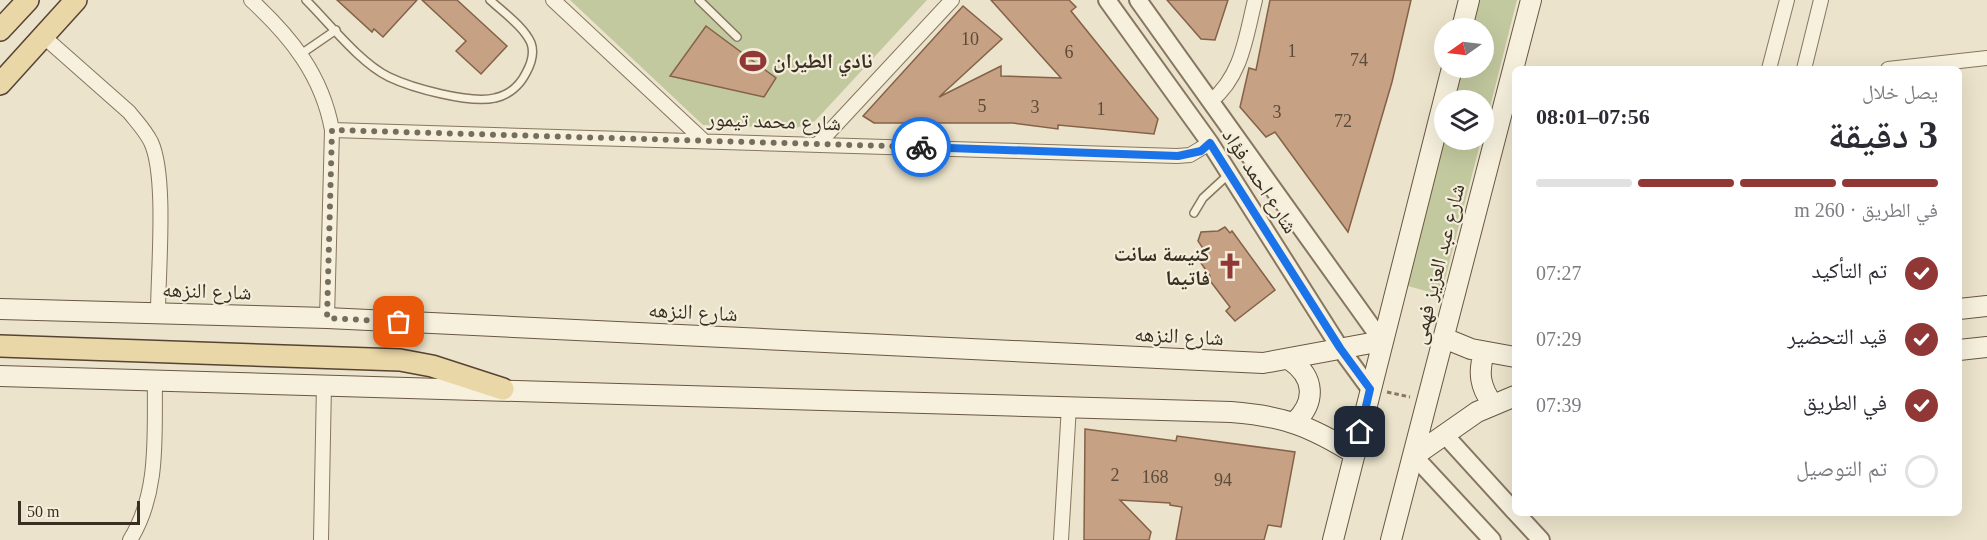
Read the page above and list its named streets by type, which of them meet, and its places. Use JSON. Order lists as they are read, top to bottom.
{
  "streets": {
    "main road": ["شارع عبد العزيز فهمى", "شارع النزهه"],
    "street": ["شارع محمد تيمور", "شارع احمد فؤاد"]
  },
  "crossings": [
    ["شارع محمد تيمور", "شارع احمد فؤاد"],
    ["شارع احمد فؤاد", "شارع عبد العزيز فهمى"],
    ["شارع احمد فؤاد", "شارع النزهه"],
    ["شارع عبد العزيز فهمى", "شارع النزهه"]
  ],
  "places": {
    "sports": ["نادي الطيران"],
    "church": ["كنيسة سانت فاتيما"]
  },
  "house_numbers": [
    "10",
    "1",
    "6",
    "74",
    "5",
    "3",
    "1",
    "3",
    "72",
    "2",
    "168",
    "94"
  ],
  "scale_bar": "50 m",
  "north": "left",
  "page": {
    "heading": ["3 دقيقة", "يصل خلال", "07:56–08:01"],
    "bar": "في الطريق · 260 m",
    "list": [
      ["تم التأكيد", "07:27"],
      ["قيد التحضير", "07:29"],
      ["في الطريق", "07:39"],
      "تم التوصيل"
    ],
    "scale": "50 m"
  }
}
